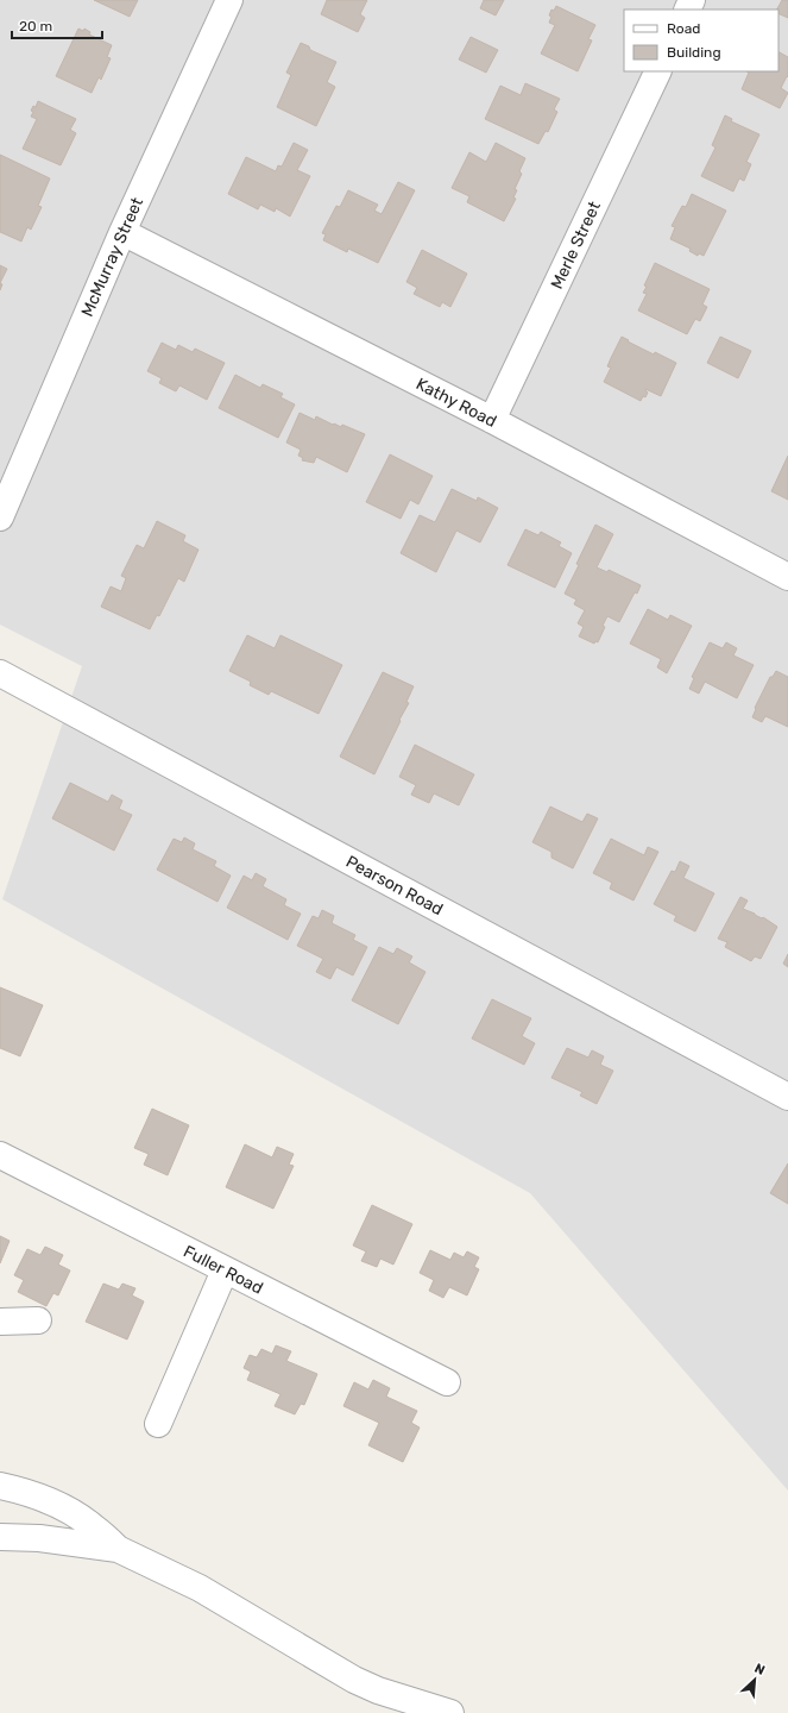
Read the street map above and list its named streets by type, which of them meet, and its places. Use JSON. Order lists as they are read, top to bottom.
{
  "streets": {
    "street": [
      "Merle Street",
      "McMurray Street",
      "Kathy Road",
      "Pearson Road",
      "Fuller Road"
    ]
  },
  "crossings": [
    ["Merle Street", "Kathy Road"],
    ["McMurray Street", "Kathy Road"]
  ],
  "legend": ["Road", "Building"],
  "scale_bar": "20 m",
  "north": "top right"
}
